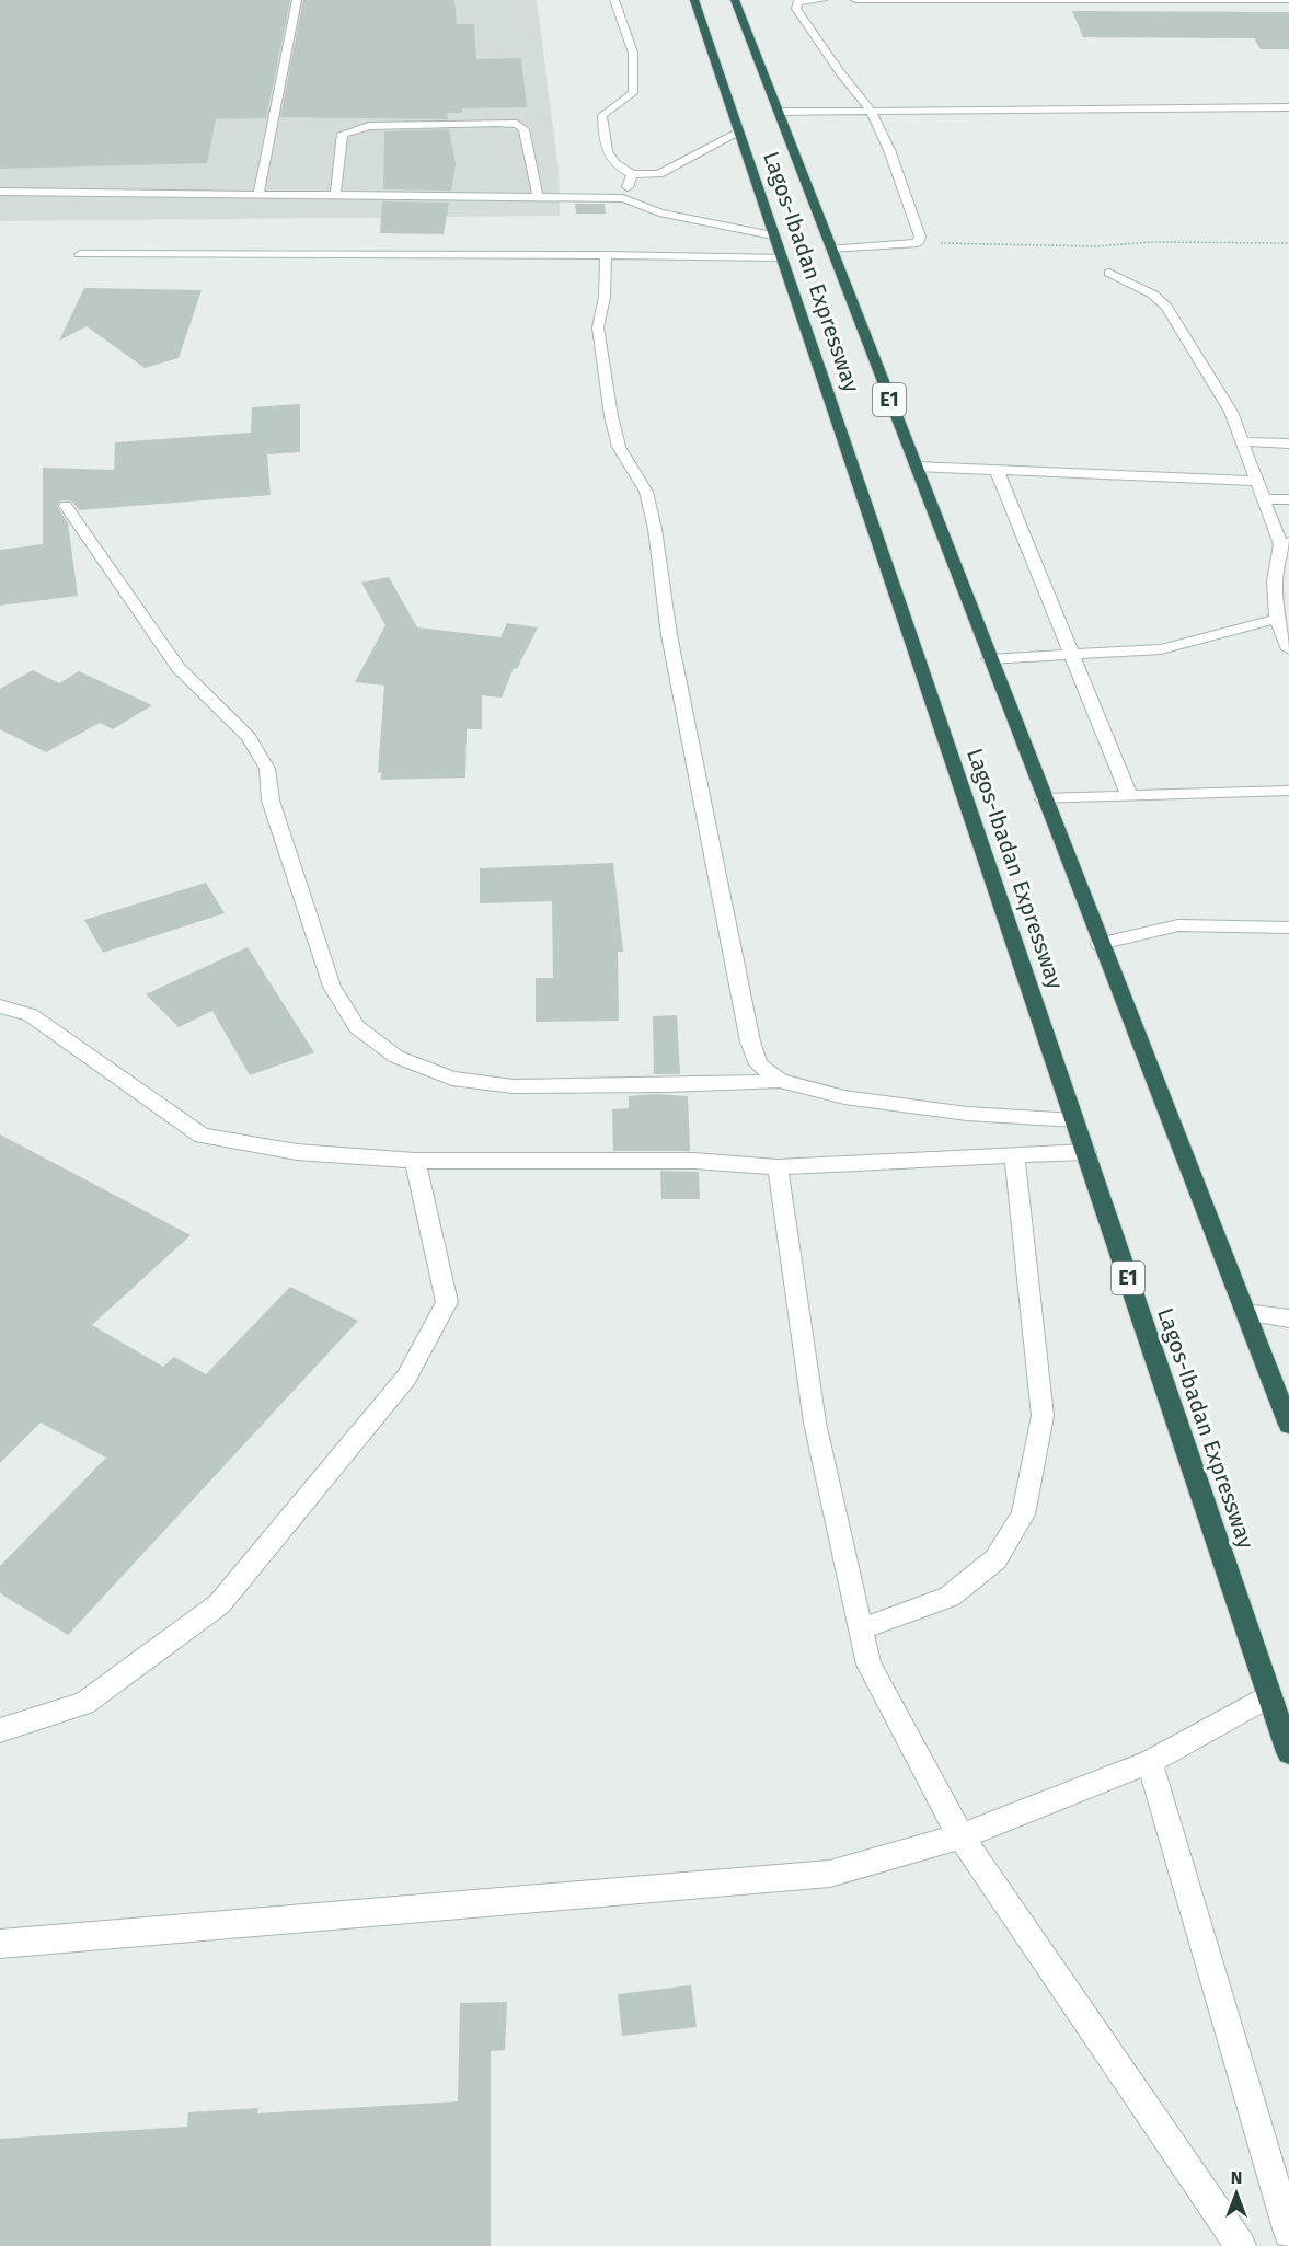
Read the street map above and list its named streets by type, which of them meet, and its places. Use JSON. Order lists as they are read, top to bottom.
{
  "streets": {
    "highway": ["Lagos-Ibadan Expressway", "E1"]
  },
  "north": "top"
}
